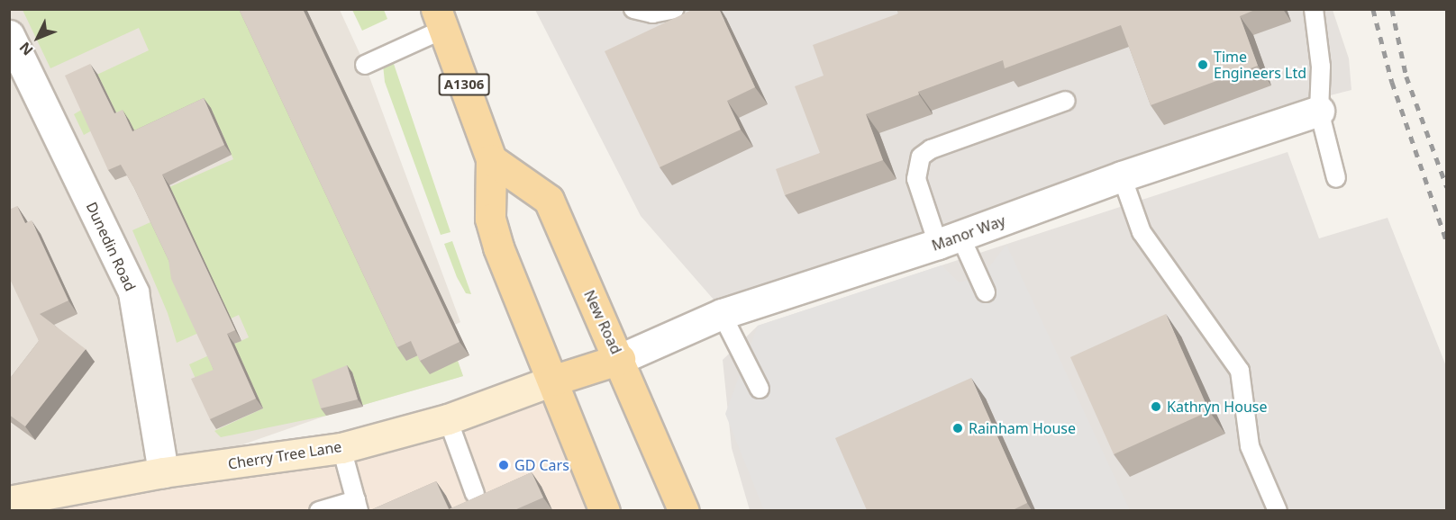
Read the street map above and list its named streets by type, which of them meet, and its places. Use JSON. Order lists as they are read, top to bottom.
{
  "streets": {
    "main road": ["A1306", "New Road"],
    "street": ["Manor Way", "Dunedin Road", "Cherry Tree Lane"]
  },
  "crossings": [
    ["A1306", "New Road"],
    ["A1306", "Cherry Tree Lane"],
    ["Manor Way", "New Road"],
    ["Dunedin Road", "Cherry Tree Lane"]
  ],
  "places": [
    "Time Engineers Ltd",
    "Kathryn House",
    "Rainham House",
    "GD Cars"
  ],
  "north": "bottom left"
}
